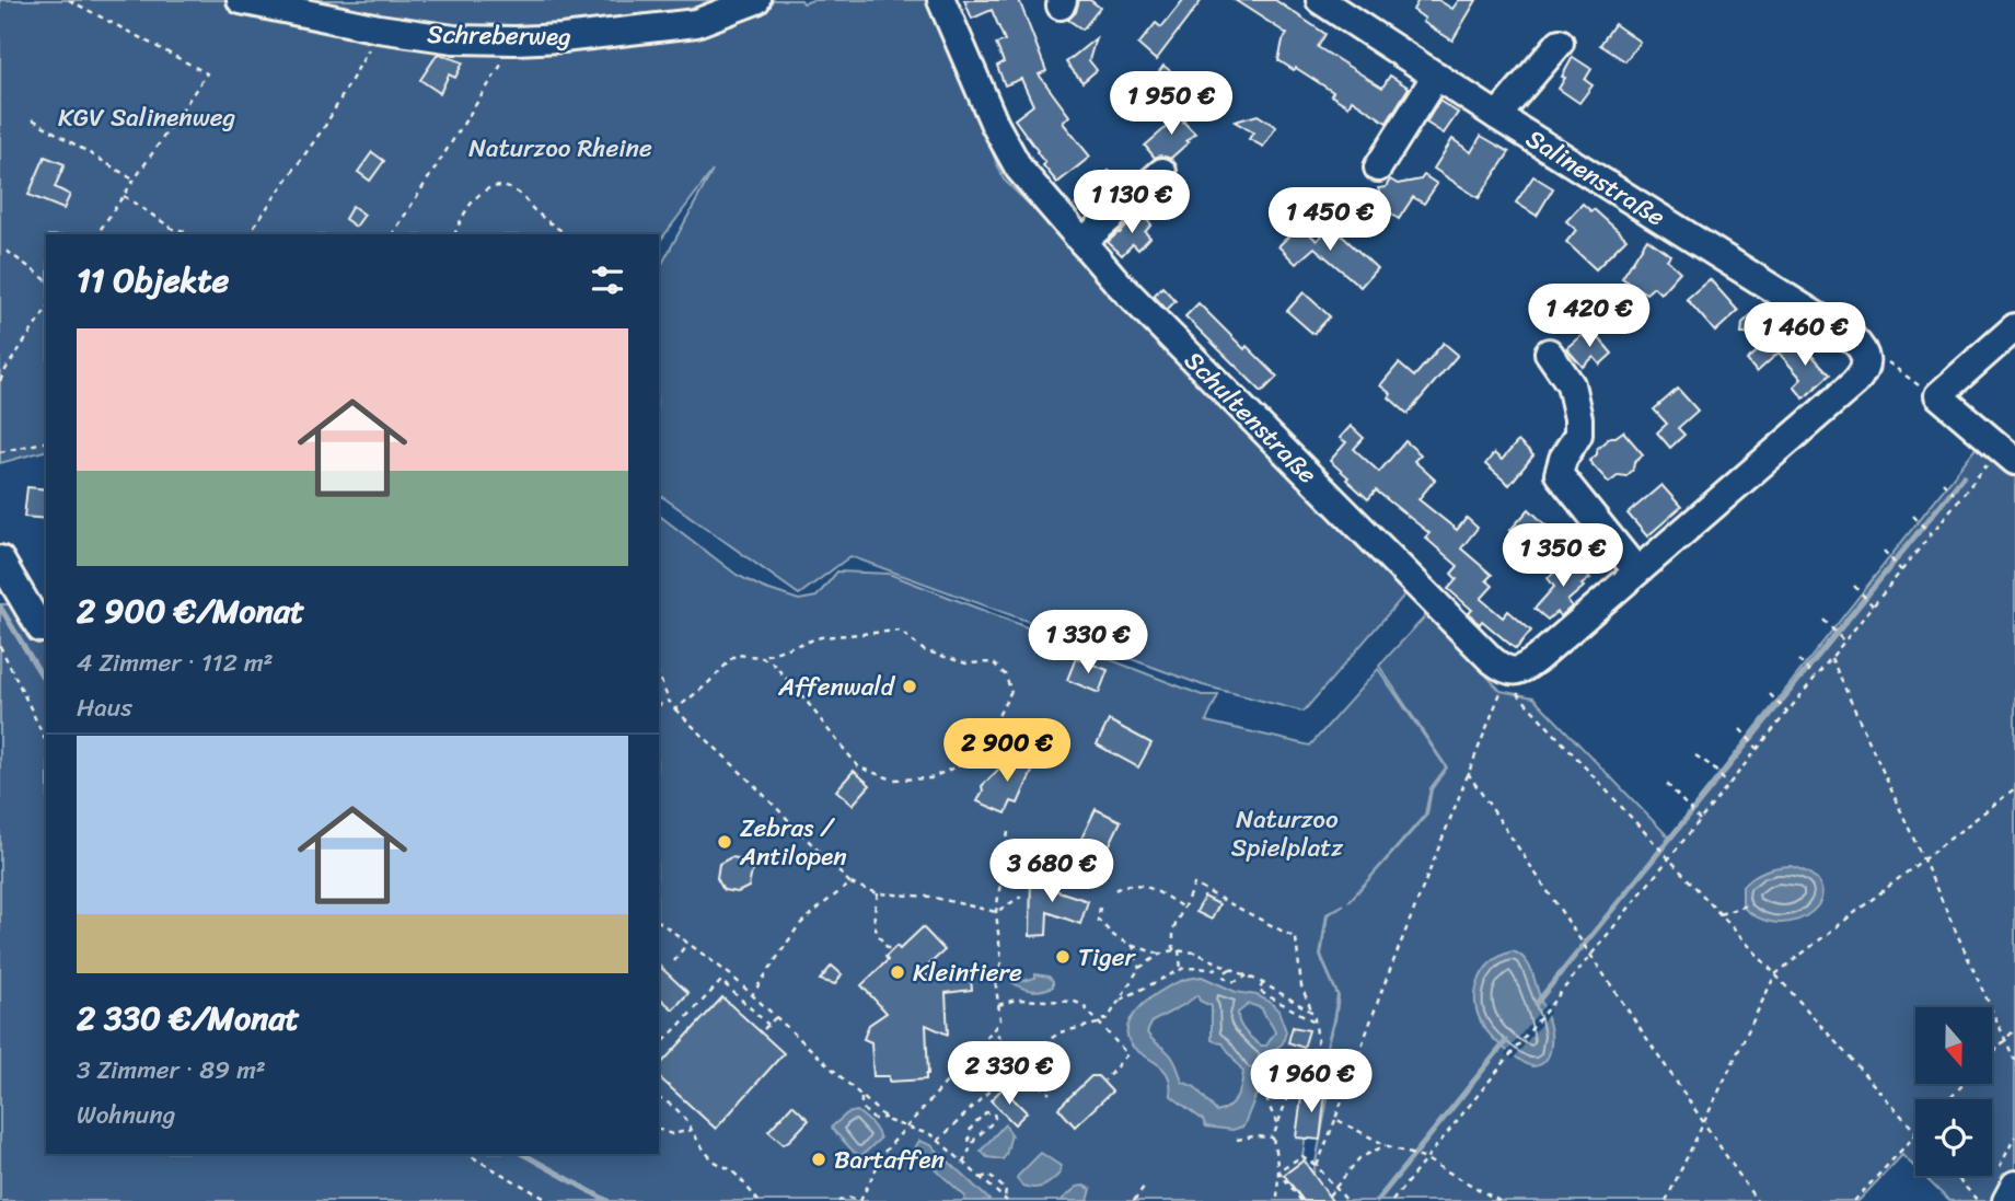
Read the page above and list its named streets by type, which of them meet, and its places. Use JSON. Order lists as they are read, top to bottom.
{
  "streets": {
    "street": ["Schreberweg", "Salinenstraße", "Schultenstraße"]
  },
  "parks": ["KGV Salinenweg", "Naturzoo Rheine", "Naturzoo Spielplatz"],
  "places": [
    "Affenwald",
    "Zebras / Antilopen",
    "Tiger",
    "Kleintiere",
    "Bartaffen"
  ],
  "north": "bottom",
  "page": {
    "price": [
      "1 950 €",
      "1 130 €",
      "1 450 €",
      "1 420 €",
      "1 460 €",
      "1 350 €",
      "1 330 €",
      "2 900 €",
      "3 680 €",
      "2 330 €",
      "1 960 €"
    ],
    "heading": "11 Objekte",
    "list": [
      {
        "name": "2 900 €/Monat",
        "note": "4 Zimmer · 112 m² · Haus"
      },
      {
        "name": "2 330 €/Monat",
        "note": "3 Zimmer · 89 m² · Wohnung"
      }
    ]
  }
}
